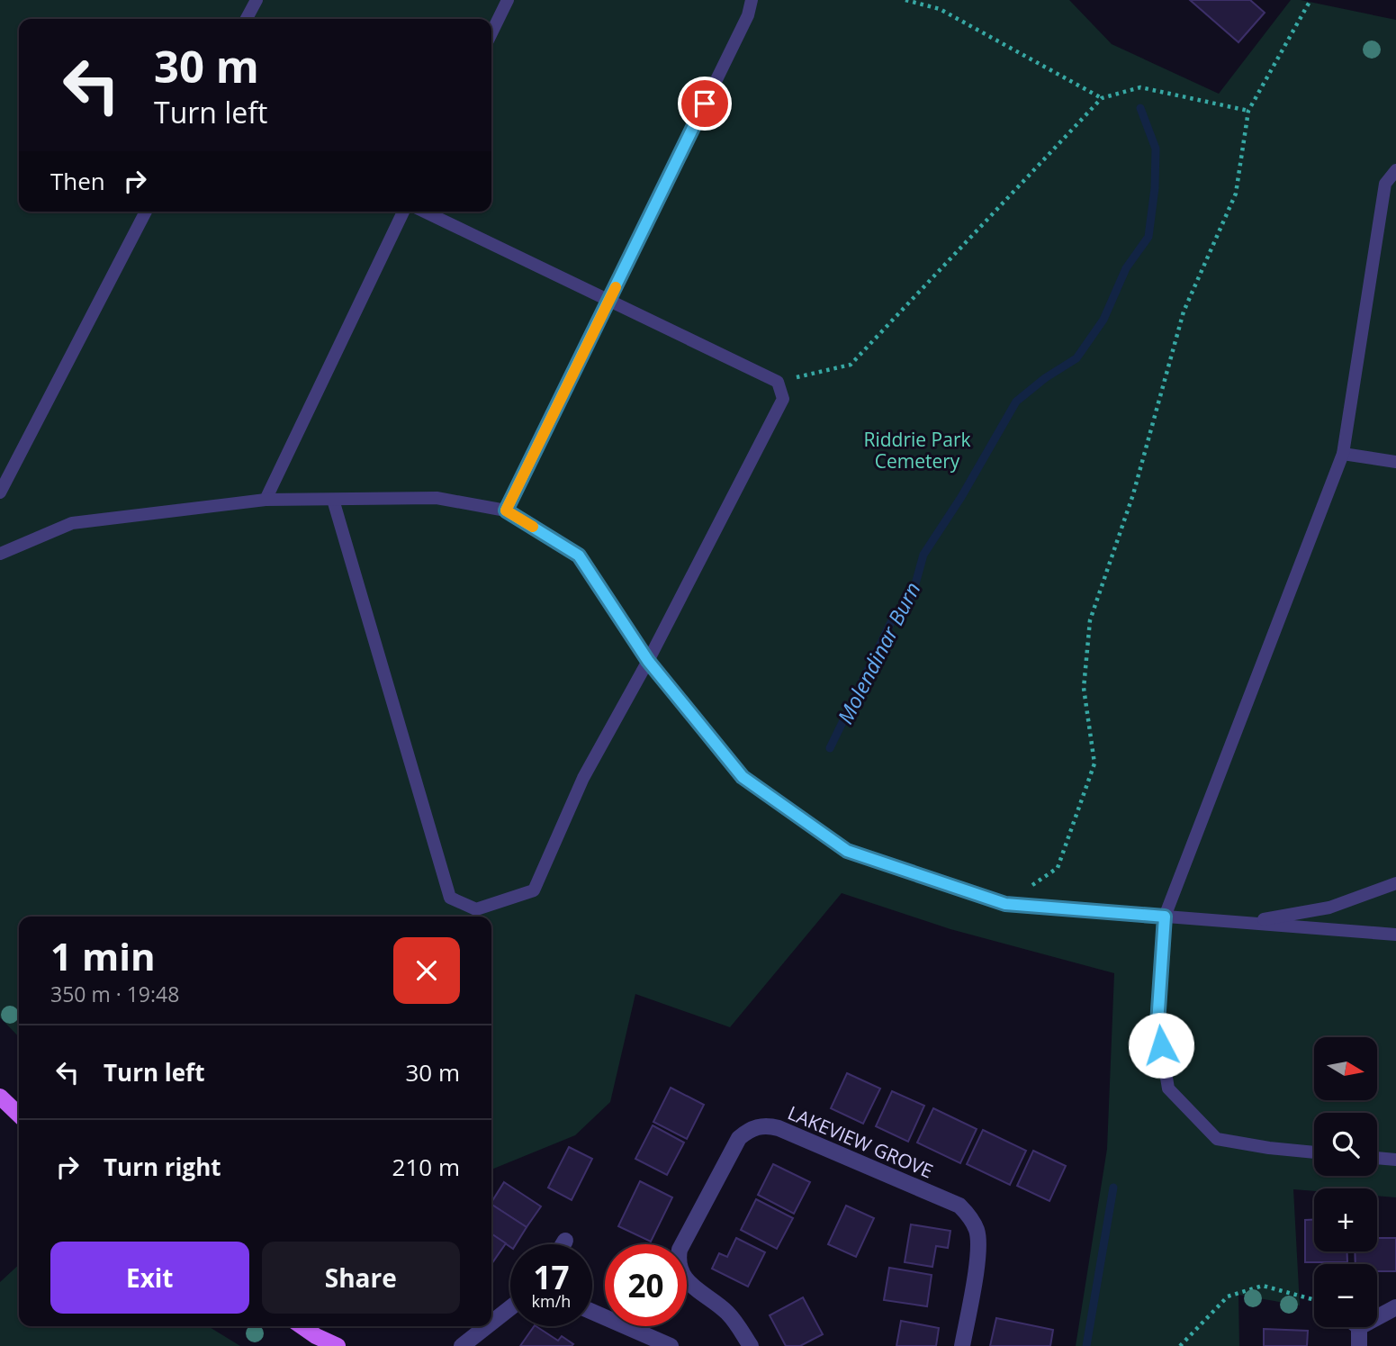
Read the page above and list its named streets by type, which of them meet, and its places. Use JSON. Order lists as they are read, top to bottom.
{
  "streets": {
    "street": ["LAKEVIEW GROVE"]
  },
  "water": ["Molendinar Burn"],
  "parks": ["Riddrie Park Cemetery"],
  "north": "right",
  "page": {
    "turn": ["30 m", "Turn left"],
    "then": "Then",
    "heading": ["1 min", "350 m · 19:48"],
    "list": [
      {
        "name": "Turn left",
        "value": "30 m"
      },
      {
        "name": "Turn right",
        "value": "210 m"
      }
    ],
    "map_buttons": ["+", "−"],
    "buttons": ["Exit", "Share"],
    "speed": "17 km/h",
    "limit": "20"
  }
}
